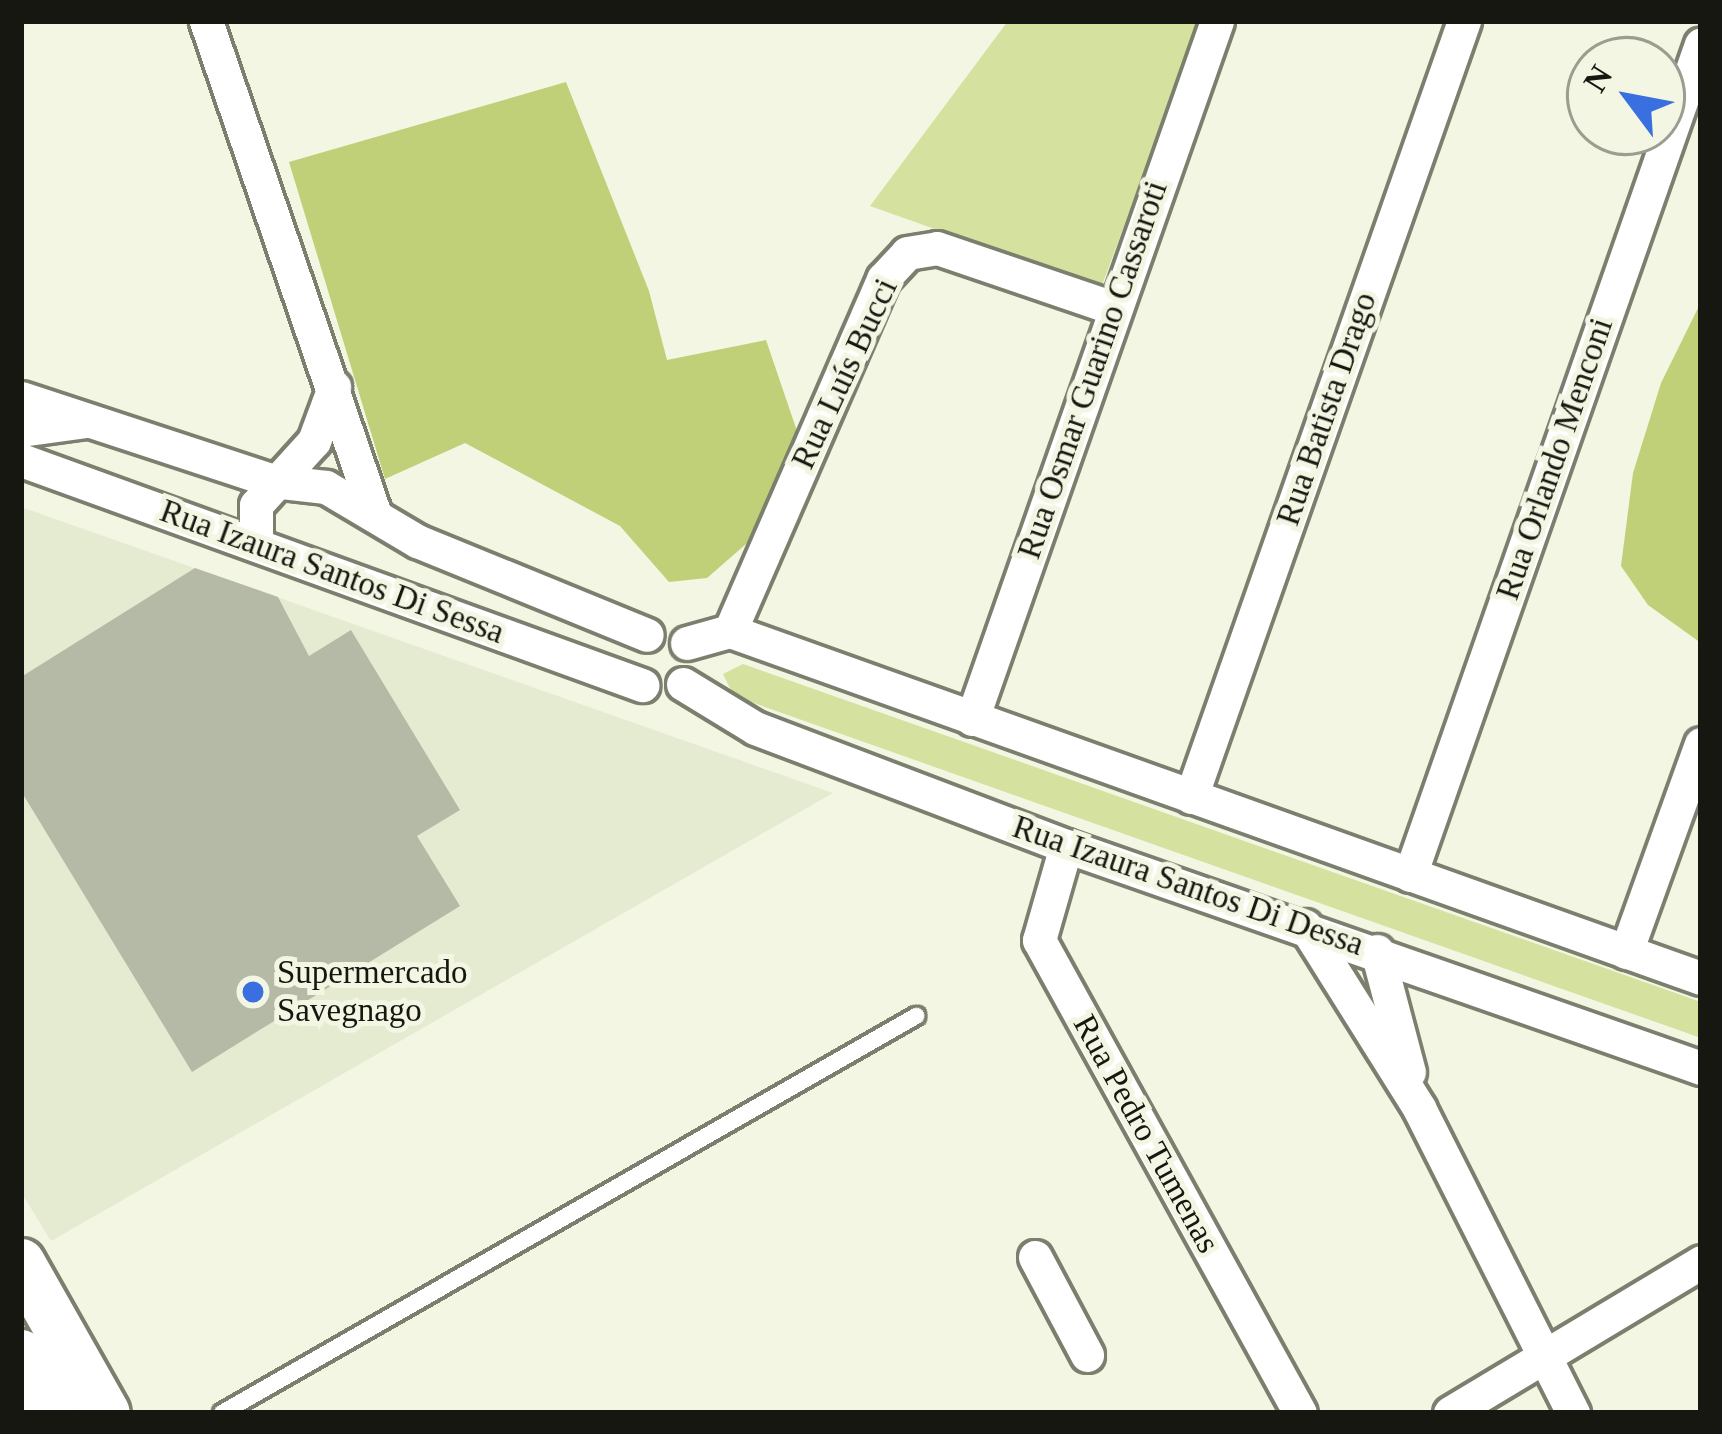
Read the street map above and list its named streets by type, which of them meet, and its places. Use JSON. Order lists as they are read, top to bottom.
{
  "streets": {
    "street": [
      "Rua Osmar Guarino Cassaroti",
      "Rua Luís Bucci",
      "Rua Batista Drago",
      "Rua Orlando Menconi",
      "Rua Izaura Santos Di Sessa",
      "Rua Izaura Santos Di Dessa",
      "Rua Pedro Tumenas"
    ]
  },
  "crossings": [
    ["Rua Osmar Guarino Cassaroti", "Rua Luís Bucci"],
    ["Rua Izaura Santos Di Sessa", "Rua Izaura Santos Di Dessa"],
    ["Rua Izaura Santos Di Dessa", "Rua Pedro Tumenas"]
  ],
  "places": ["Supermercado Savegnago"],
  "north": "top left"
}
